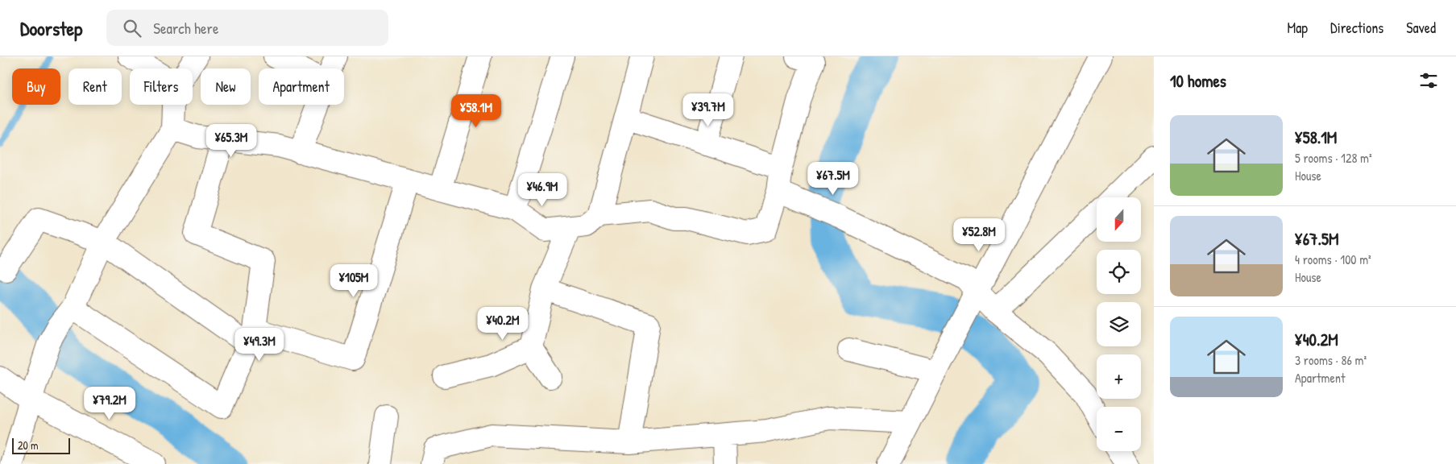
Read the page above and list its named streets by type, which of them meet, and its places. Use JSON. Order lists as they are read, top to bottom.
{
  "scale_bar": "20 m",
  "north": "bottom",
  "page": {
    "header": "Doorstep",
    "search": "Search here",
    "nav": ["Map", "Directions", "Saved"],
    "heading": "10 homes",
    "chip": [
      "Buy",
      "Rent",
      "Filters",
      "New",
      "Apartment"
    ],
    "price": [
      "¥39.7M",
      "¥58.1M",
      "¥65.3M",
      "¥67.5M",
      "¥46.9M",
      "¥52.8M",
      "¥105M",
      "¥40.2M",
      "¥49.3M",
      "¥79.2M"
    ],
    "list": [
      {
        "name": "¥58.1M",
        "note": "5 rooms · 128 m² · House"
      },
      {
        "name": "¥67.5M",
        "note": "4 rooms · 100 m² · House"
      },
      {
        "name": "¥40.2M",
        "note": "3 rooms · 86 m² · Apartment"
      }
    ],
    "map_buttons": ["+", "−"],
    "scale": "20 m"
  }
}
